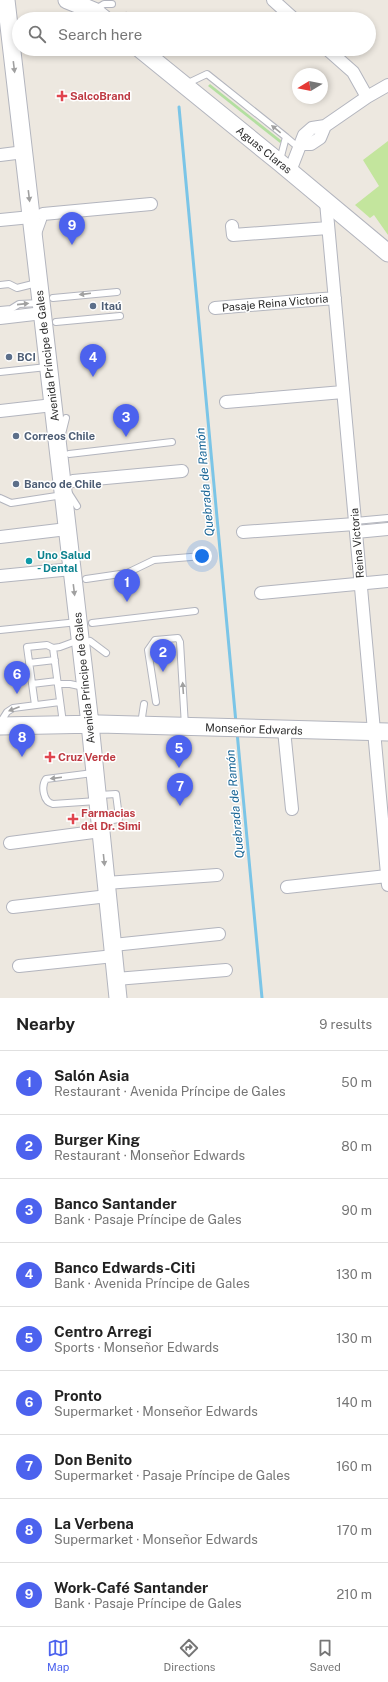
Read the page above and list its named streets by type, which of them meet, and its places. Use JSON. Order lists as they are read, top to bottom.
{
  "streets": {
    "main road": ["Aguas Claras", "Avenida Príncipe de Gales", "Monseñor Edwards"],
    "street": ["Pasaje Reina Victoria", "Reina Victoria"]
  },
  "crossings": [
    ["Aguas Claras", "Reina Victoria"],
    ["Pasaje Reina Victoria", "Reina Victoria"],
    ["Avenida Príncipe de Gales", "Monseñor Edwards"],
    ["Reina Victoria", "Monseñor Edwards"]
  ],
  "water": ["Quebrada de Ramón"],
  "places": {
    "health": ["SalcoBrand", "Cruz Verde", "Farmacias del Dr. Simi"],
    "other": [
      "Itaú",
      "BCI",
      "Correos Chile",
      "Banco de Chile",
      "Uno Salud - Dental"
    ]
  },
  "north": "left",
  "page": {
    "search": "Search here",
    "pins": [
      "9",
      "4",
      "3",
      "1",
      "2",
      "6",
      "8",
      "5",
      "7"
    ],
    "heading": ["Nearby", "9 results"],
    "list": [
      {
        "mark": "1",
        "name": "Salón Asia",
        "note": "Restaurant · Avenida Príncipe de Gales",
        "value": "50 m"
      },
      {
        "mark": "2",
        "name": "Burger King",
        "note": "Restaurant · Monseñor Edwards",
        "value": "80 m"
      },
      {
        "mark": "3",
        "name": "Banco Santander",
        "note": "Bank · Pasaje Príncipe de Gales",
        "value": "90 m"
      },
      {
        "mark": "4",
        "name": "Banco Edwards-Citi",
        "note": "Bank · Avenida Príncipe de Gales",
        "value": "130 m"
      },
      {
        "mark": "5",
        "name": "Centro Arregi",
        "note": "Sports · Monseñor Edwards",
        "value": "130 m"
      },
      {
        "mark": "6",
        "name": "Pronto",
        "note": "Supermarket · Monseñor Edwards",
        "value": "140 m"
      },
      {
        "mark": "7",
        "name": "Don Benito",
        "note": "Supermarket · Pasaje Príncipe de Gales",
        "value": "160 m"
      },
      {
        "mark": "8",
        "name": "La Verbena",
        "note": "Supermarket · Monseñor Edwards",
        "value": "170 m"
      },
      {
        "mark": "9",
        "name": "Work-Café Santander",
        "note": "Bank · Pasaje Príncipe de Gales",
        "value": "210 m"
      }
    ],
    "nav": ["Map", "Directions", "Saved"]
  }
}
